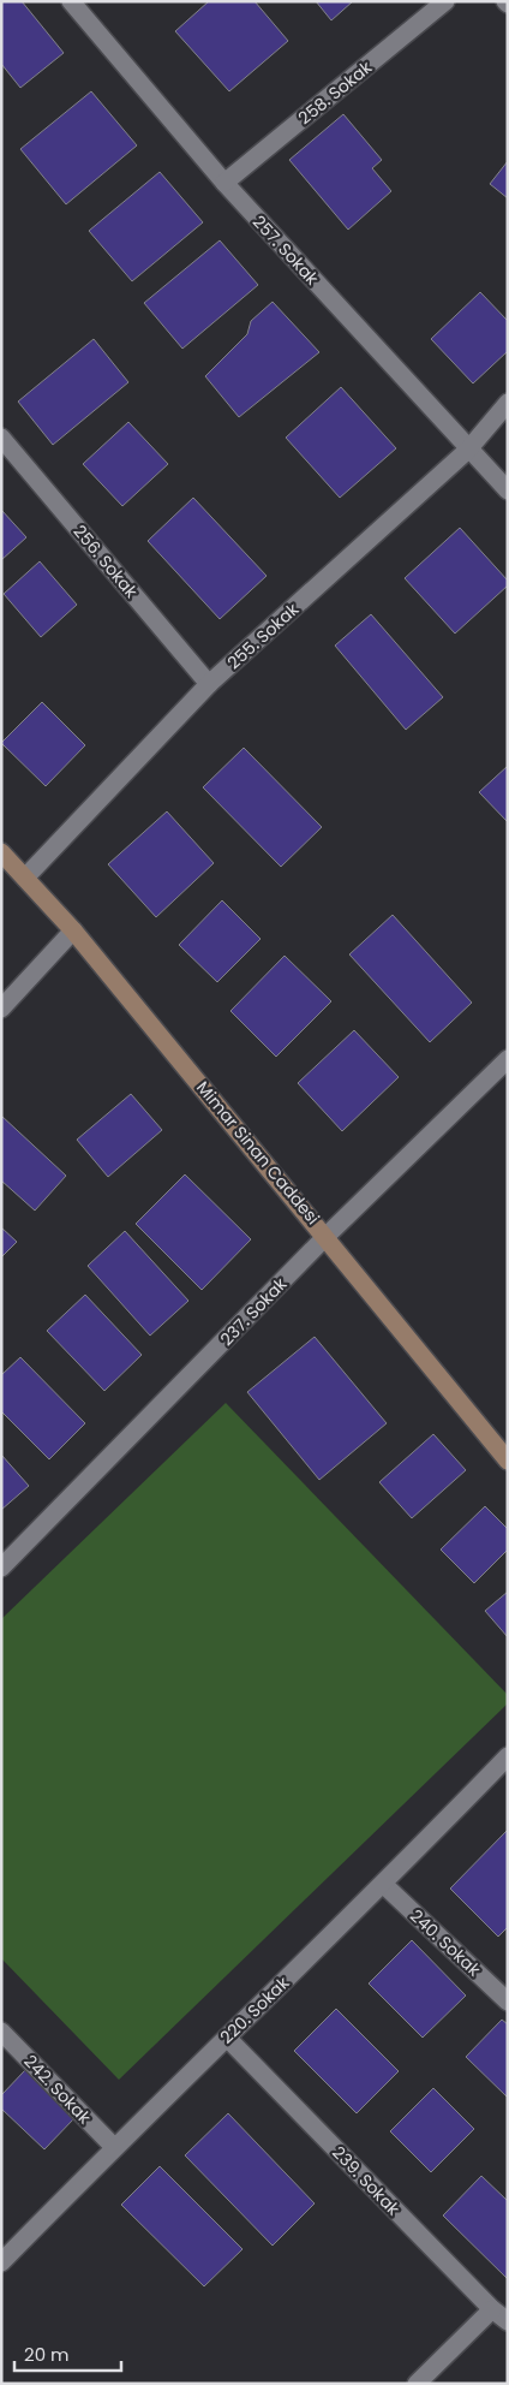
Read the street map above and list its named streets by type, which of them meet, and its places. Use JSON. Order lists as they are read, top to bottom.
{
  "streets": {
    "main road": ["Mimar Sinan Caddesi"],
    "street": [
      "258. Sokak",
      "257. Sokak",
      "256. Sokak",
      "255. Sokak",
      "237. Sokak",
      "240. Sokak",
      "220. Sokak",
      "242. Sokak",
      "239. Sokak"
    ]
  },
  "crossings": [
    ["258. Sokak", "257. Sokak"],
    ["257. Sokak", "255. Sokak"],
    ["256. Sokak", "255. Sokak"],
    ["255. Sokak", "Mimar Sinan Caddesi"],
    ["Mimar Sinan Caddesi", "237. Sokak"],
    ["240. Sokak", "220. Sokak"],
    ["220. Sokak", "242. Sokak"],
    ["220. Sokak", "239. Sokak"]
  ],
  "scale_bar": "20 m"
}
